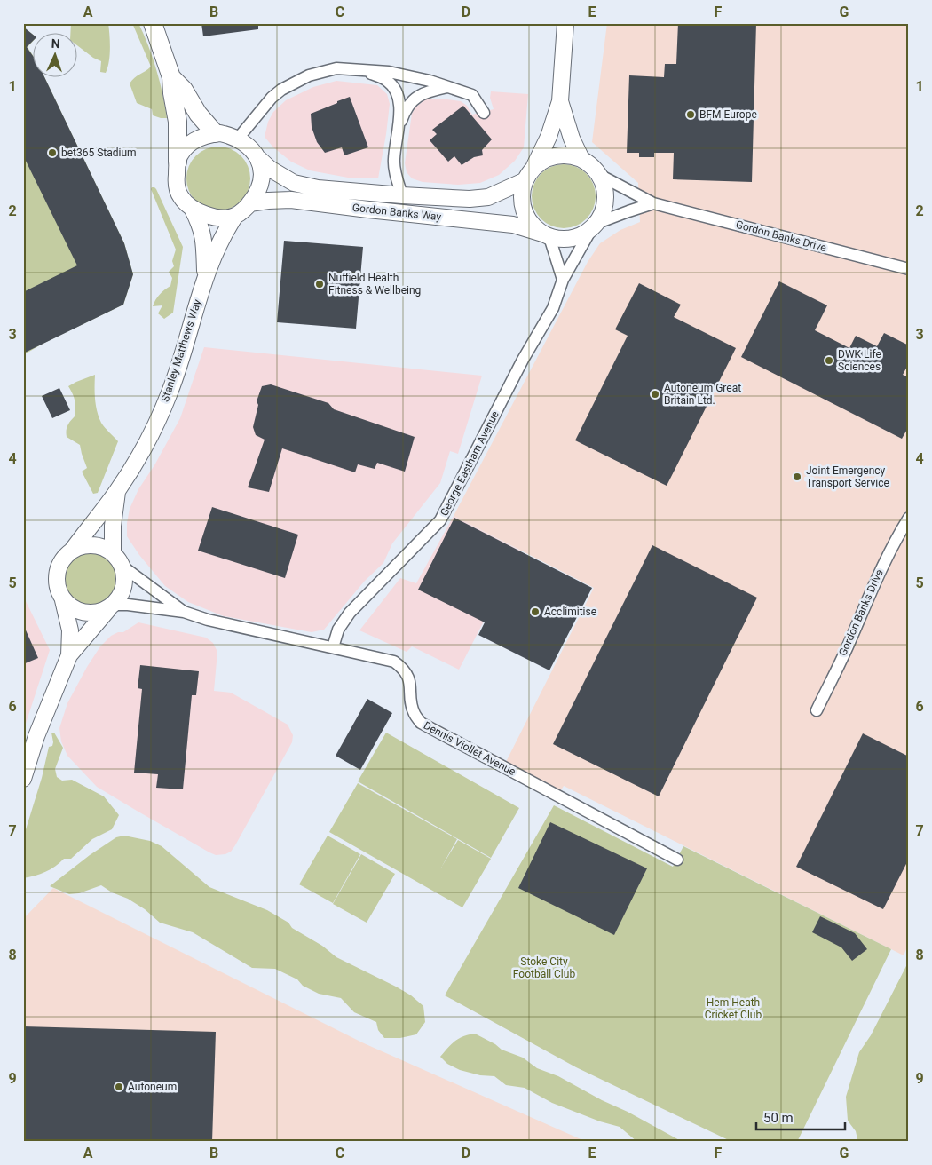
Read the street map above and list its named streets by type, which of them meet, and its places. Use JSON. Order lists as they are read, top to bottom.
{
  "streets": {
    "main road": ["Gordon Banks Way", "Stanley Matthews Way"],
    "street": ["Gordon Banks Drive", "George Eastham Avenue", "Dennis Viollet Avenue"]
  },
  "crossings": [
    ["Gordon Banks Way", "Gordon Banks Drive"],
    ["Gordon Banks Way", "Stanley Matthews Way"],
    ["Gordon Banks Way", "George Eastham Avenue"],
    ["Gordon Banks Drive", "George Eastham Avenue"],
    ["Stanley Matthews Way", "Dennis Viollet Avenue"],
    ["George Eastham Avenue", "Dennis Viollet Avenue"]
  ],
  "parks": ["Stoke City Football Club", "Hem Heath Cricket Club"],
  "places": [
    "BFM Europe",
    "bet365 Stadium",
    "Nuffield Health Fitness & Wellbeing",
    "DWK Life Sciences",
    "Autoneum Great Britain Ltd.",
    "Joint Emergency Transport Service",
    "Acclimitise",
    "Autoneum"
  ],
  "scale_bar": "50 m",
  "north": "top",
  "grid": {
    "columns": [
      "A",
      "B",
      "C",
      "D",
      "E",
      "F",
      "G"
    ],
    "rows": [
      "1",
      "2",
      "3",
      "4",
      "5",
      "6",
      "7",
      "8",
      "9"
    ]
  }
}
